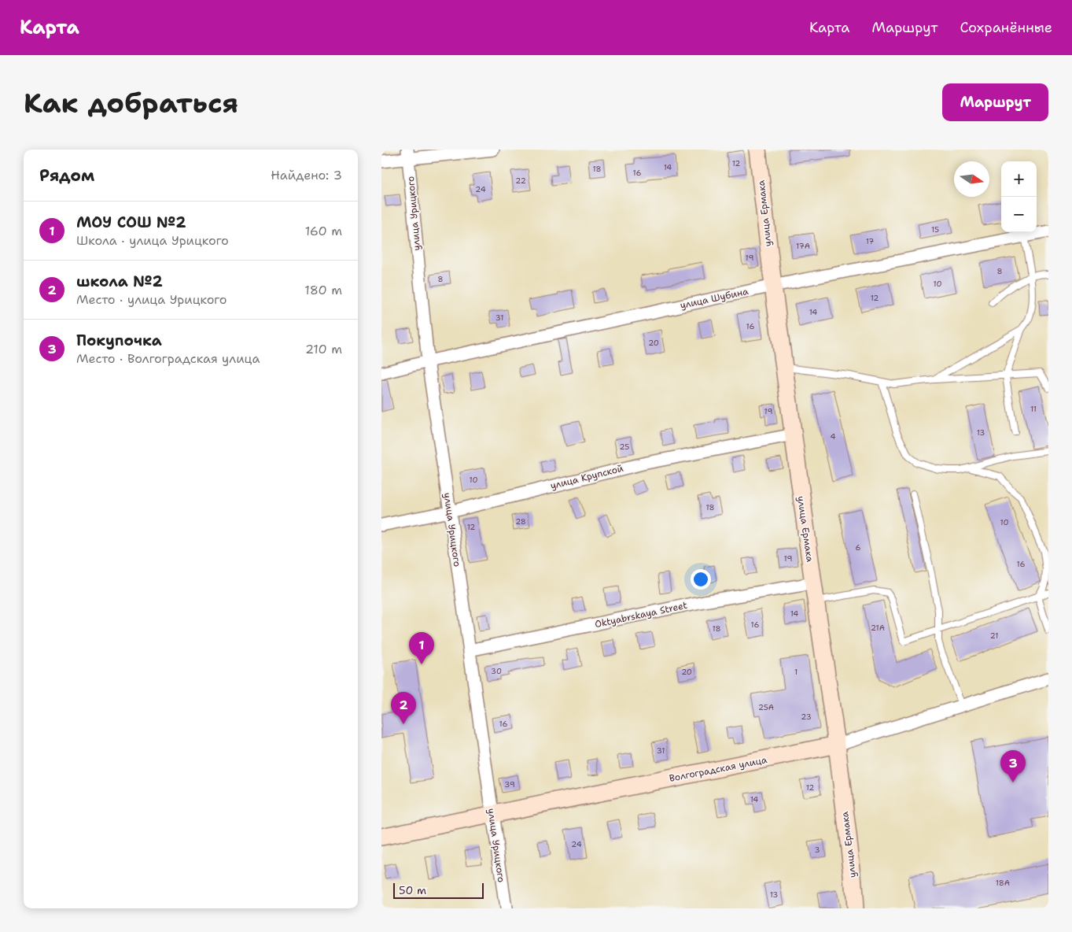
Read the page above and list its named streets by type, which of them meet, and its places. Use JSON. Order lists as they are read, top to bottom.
{
  "streets": {
    "street": [
      "улица Урицкого",
      "улица Ермака",
      "улица Шубина",
      "улица Крупской",
      "Oktyabrskaya Street",
      "Волгоградская улица"
    ]
  },
  "crossings": [
    ["улица Урицкого", "улица Шубина"],
    ["улица Урицкого", "улица Крупской"],
    ["улица Урицкого", "Oktyabrskaya Street"],
    ["улица Урицкого", "Волгоградская улица"],
    ["улица Ермака", "улица Шубина"],
    ["улица Ермака", "улица Крупской"],
    ["улица Ермака", "Oktyabrskaya Street"],
    ["улица Ермака", "Волгоградская улица"]
  ],
  "house_numbers": [
    "12",
    "14",
    "18",
    "16",
    "22",
    "24",
    "15",
    "17",
    "17А",
    "19",
    "8",
    "8",
    "10",
    "12",
    "14",
    "31",
    "16",
    "20",
    "11",
    "19",
    "13",
    "4",
    "25",
    "10",
    "18",
    "28",
    "10",
    "12",
    "6",
    "19",
    "16",
    "14",
    "16",
    "21А",
    "18",
    "21",
    "30",
    "20",
    "1",
    "25А",
    "23",
    "16",
    "31",
    "39",
    "12",
    "14",
    "24",
    "3",
    "18А",
    "13"
  ],
  "scale_bar": "50 m",
  "north": "right",
  "page": {
    "header": "Карта",
    "nav": ["Карта", "Маршрут", "Сохранённые"],
    "buttons": "Маршрут",
    "title": "Как добраться",
    "heading": ["Рядом", "Найдено: 3"],
    "map_buttons": ["+", "−"],
    "list": [
      {
        "mark": "1",
        "name": "МОУ СОШ №2",
        "note": "Школа · улица Урицкого",
        "value": "160 m"
      },
      {
        "mark": "2",
        "name": "школа №2",
        "note": "Место · улица Урицкого",
        "value": "180 m"
      },
      {
        "mark": "3",
        "name": "Покупочка",
        "note": "Место · Волгоградская улица",
        "value": "210 m"
      }
    ],
    "pins": ["1", "2", "3"],
    "scale": "50 m"
  }
}
